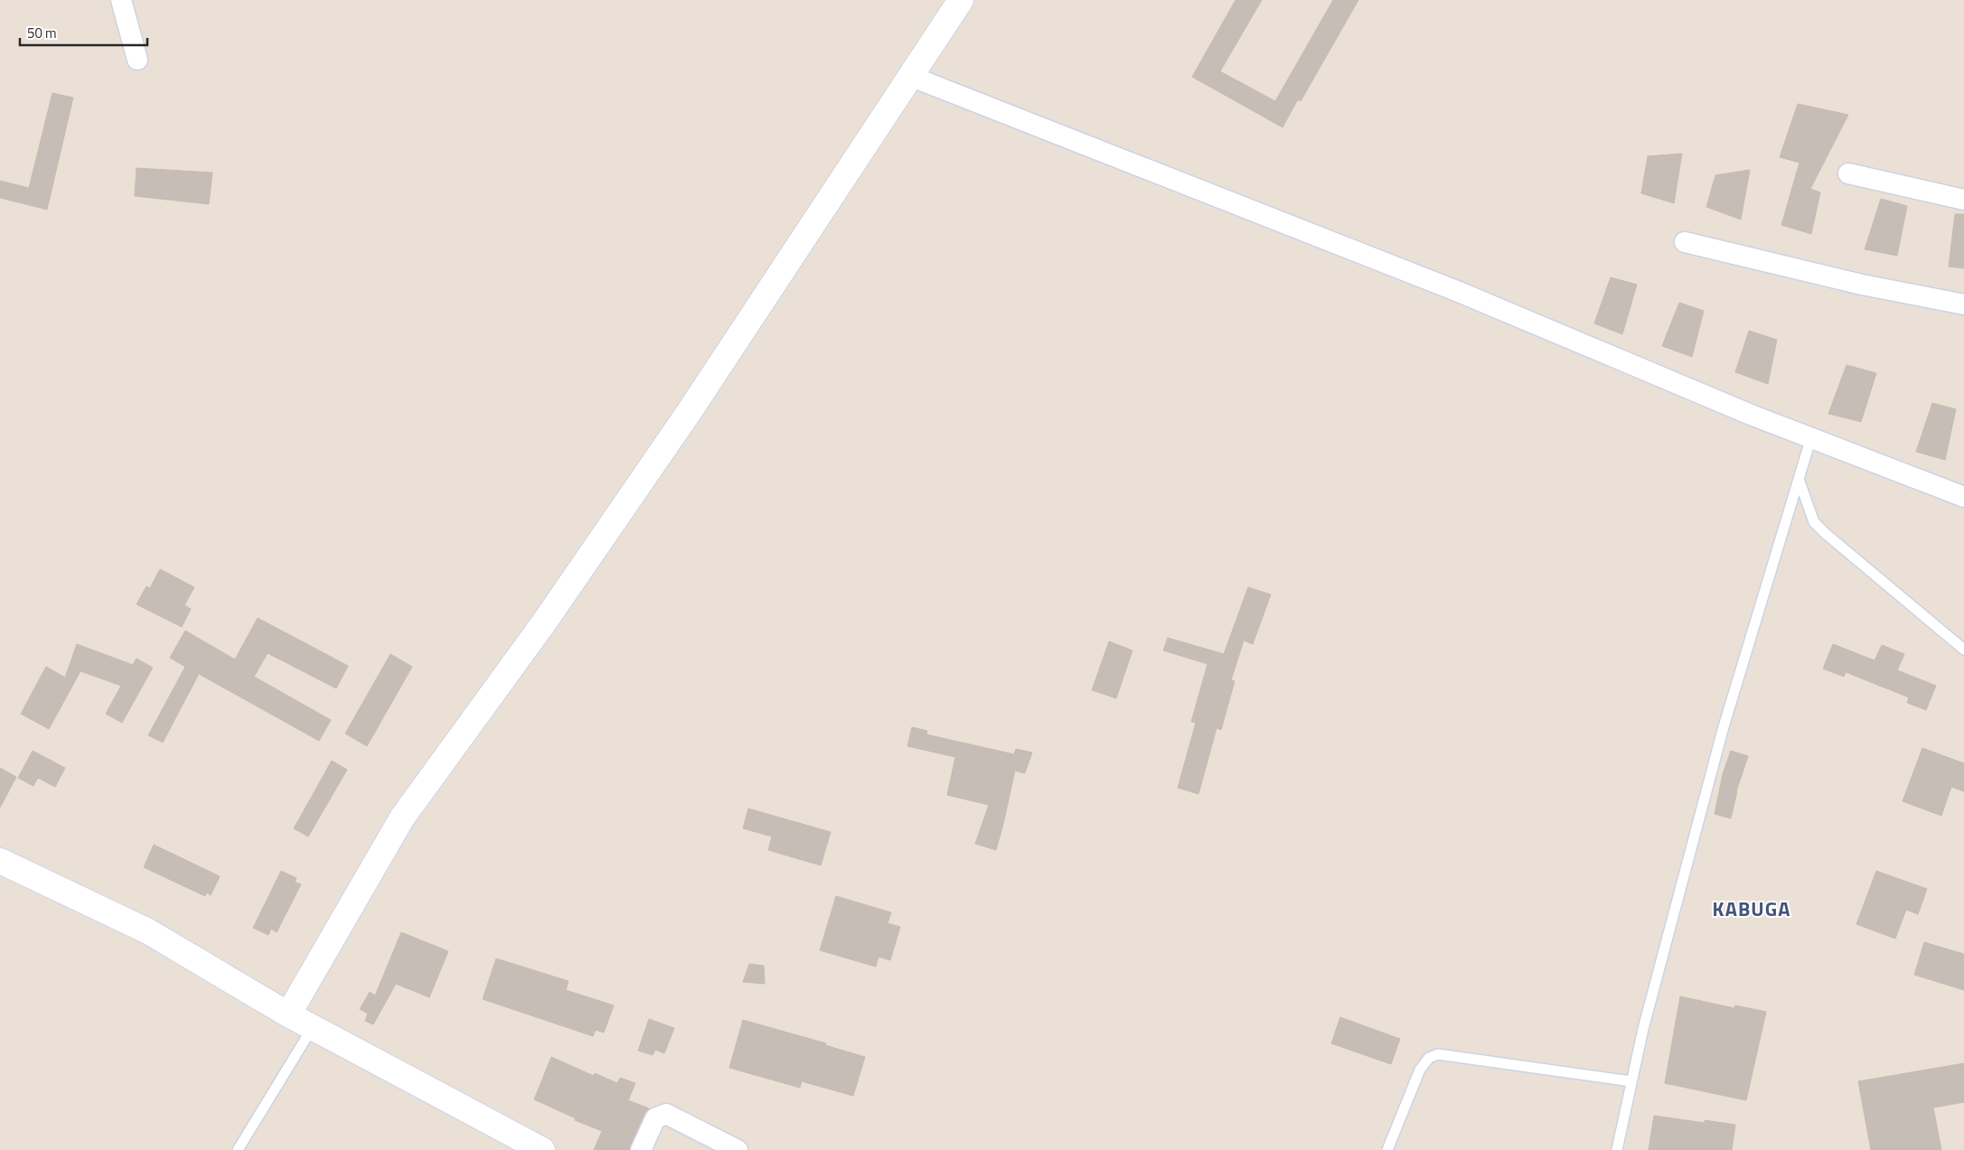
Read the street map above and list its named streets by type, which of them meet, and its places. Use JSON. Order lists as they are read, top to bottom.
{
  "districts": ["KABUGA"],
  "scale_bar": "50 m"
}
